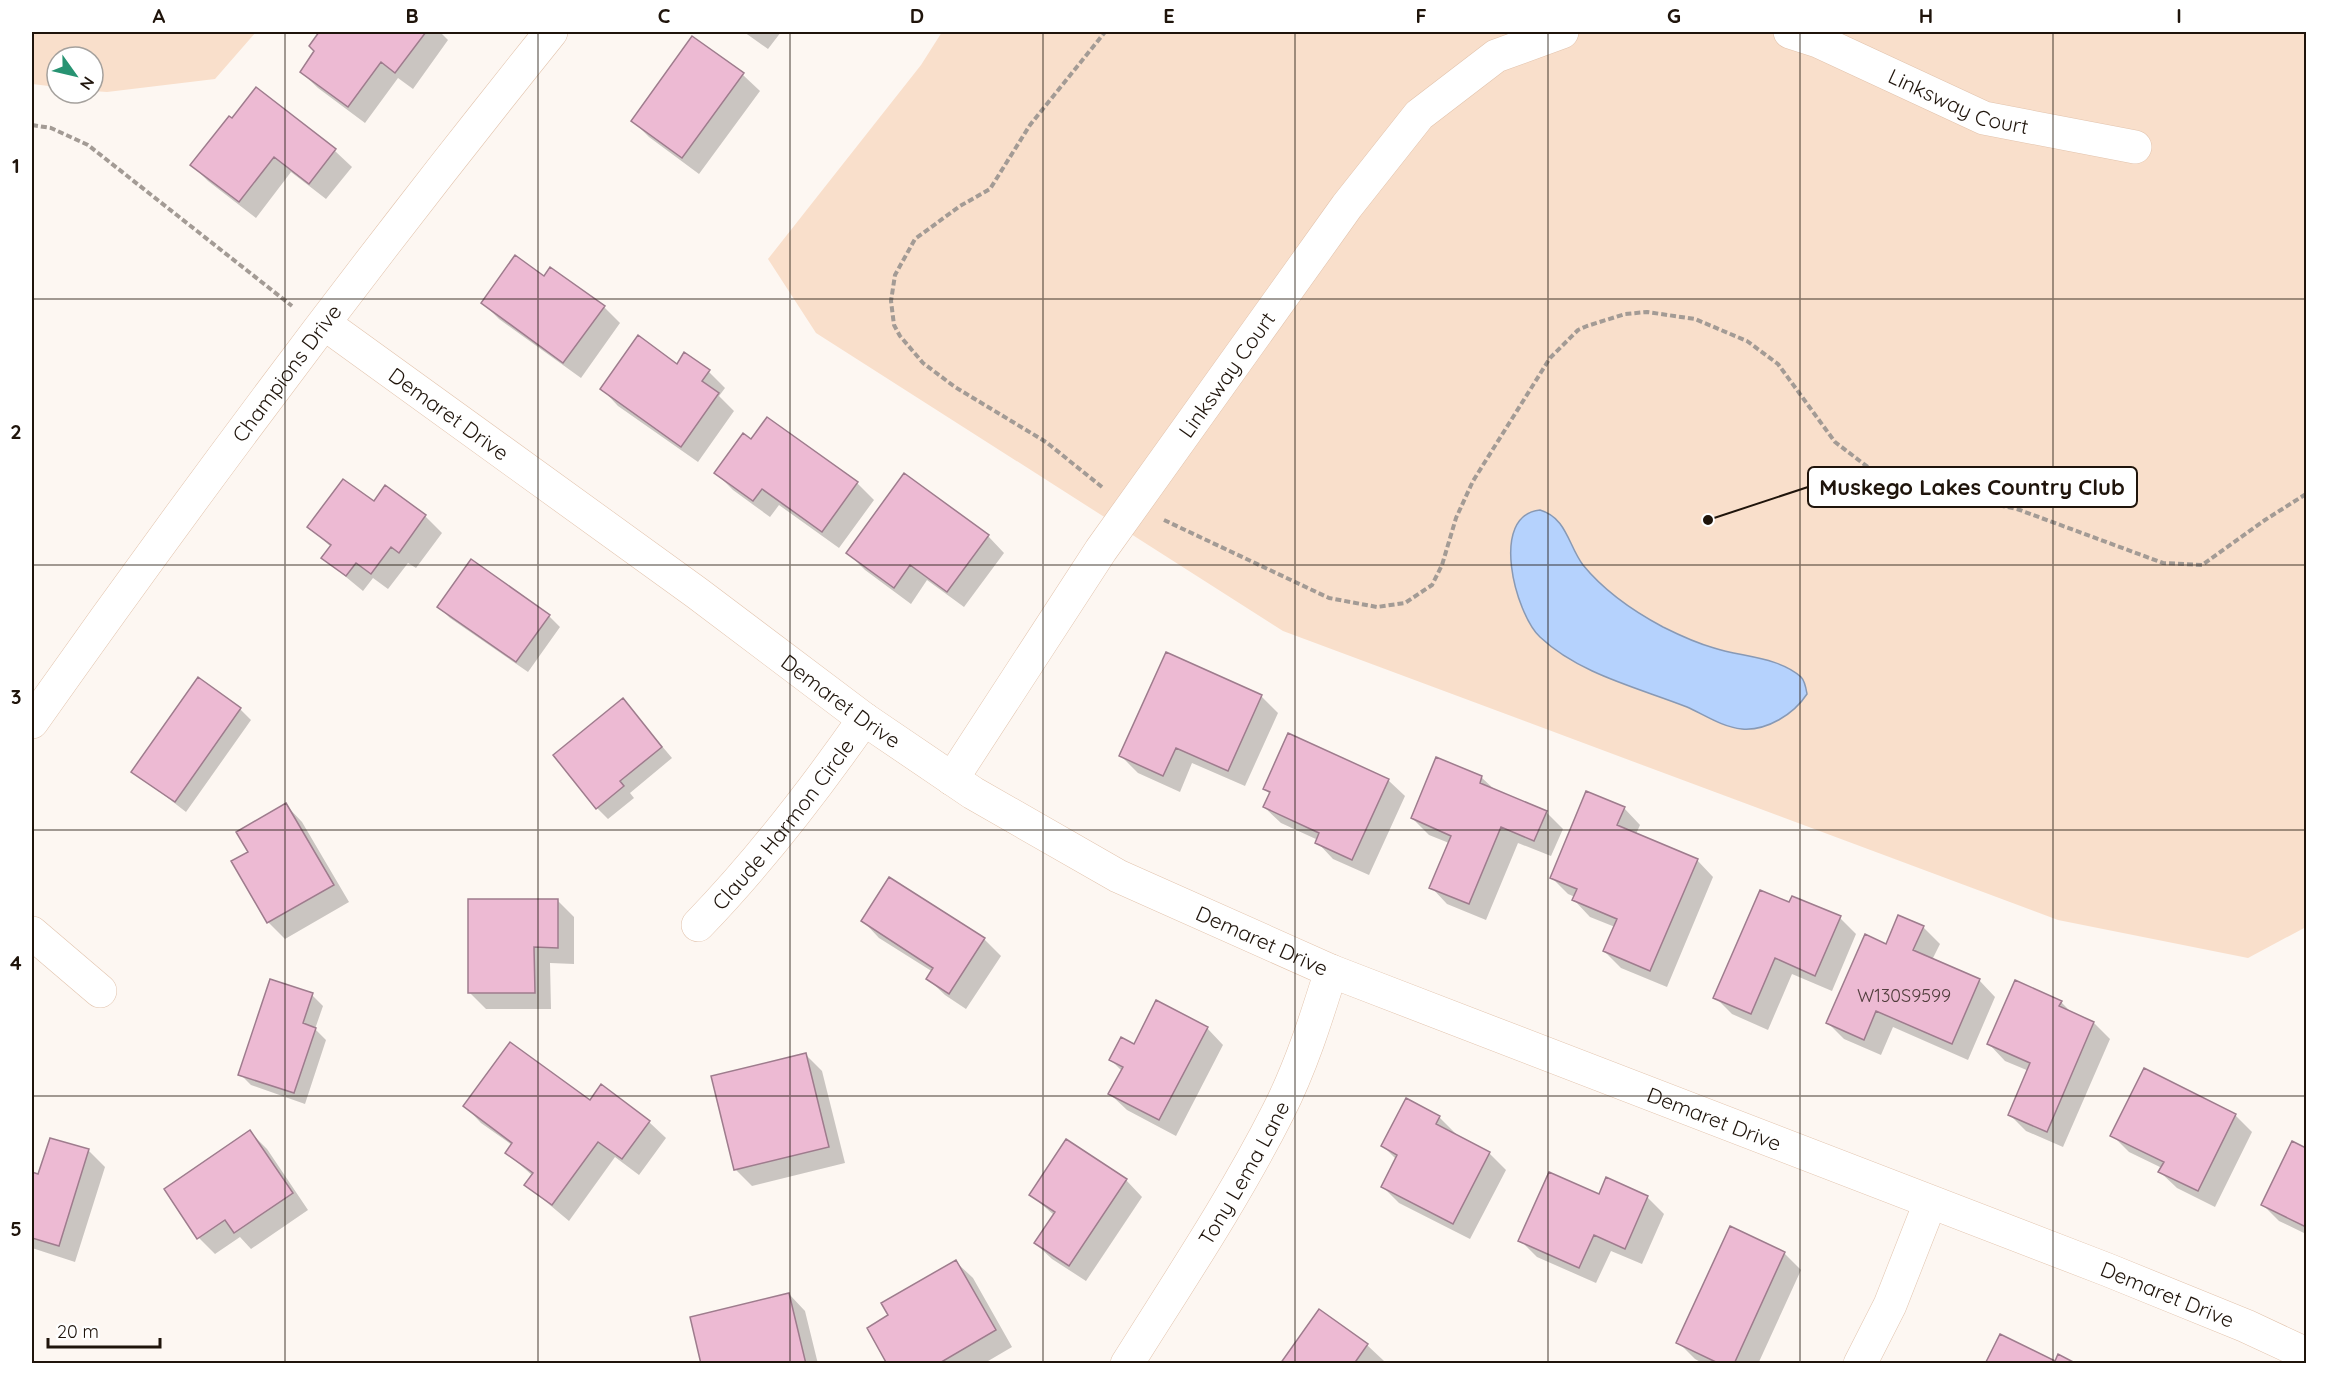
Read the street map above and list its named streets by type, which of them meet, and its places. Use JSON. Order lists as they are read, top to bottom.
{
  "streets": {
    "street": [
      "Linksway Court",
      "Champions Drive",
      "Demaret Drive",
      "Claude Harmon Circle",
      "Tony Lema Lane"
    ]
  },
  "crossings": [
    ["Linksway Court", "Demaret Drive"],
    ["Champions Drive", "Demaret Drive"],
    ["Demaret Drive", "Claude Harmon Circle"],
    ["Demaret Drive", "Tony Lema Lane"]
  ],
  "places": ["Muskego Lakes Country Club"],
  "house_numbers": ["W130S9599"],
  "scale_bar": "20 m",
  "north": "bottom right",
  "grid": {
    "columns": [
      "A",
      "B",
      "C",
      "D",
      "E",
      "F",
      "G",
      "H",
      "I"
    ],
    "rows": [
      "1",
      "2",
      "3",
      "4",
      "5"
    ]
  }
}
